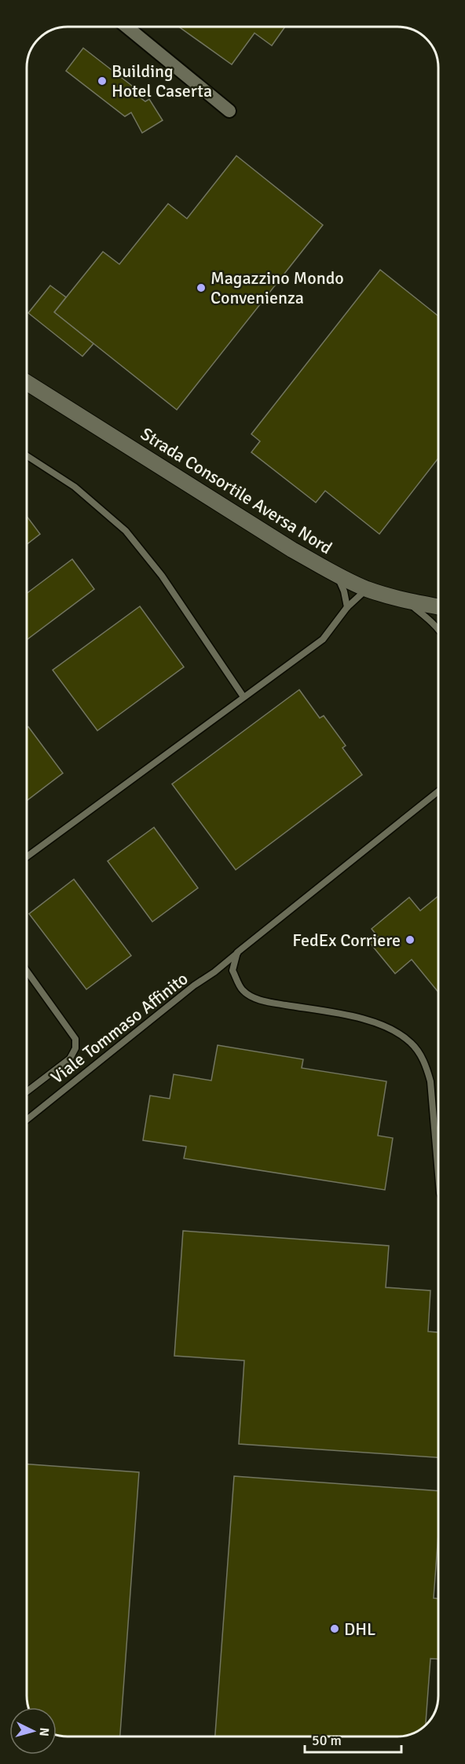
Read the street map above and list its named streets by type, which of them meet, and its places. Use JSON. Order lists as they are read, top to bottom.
{
  "streets": {
    "street": ["Strada Consortile Aversa Nord"],
    "lane": ["Viale Tommaso Affinito"]
  },
  "places": [
    "Building Hotel Caserta",
    "Magazzino Mondo Convenienza",
    "FedEx Corriere",
    "DHL"
  ],
  "scale_bar": "50 m",
  "north": "right"
}
